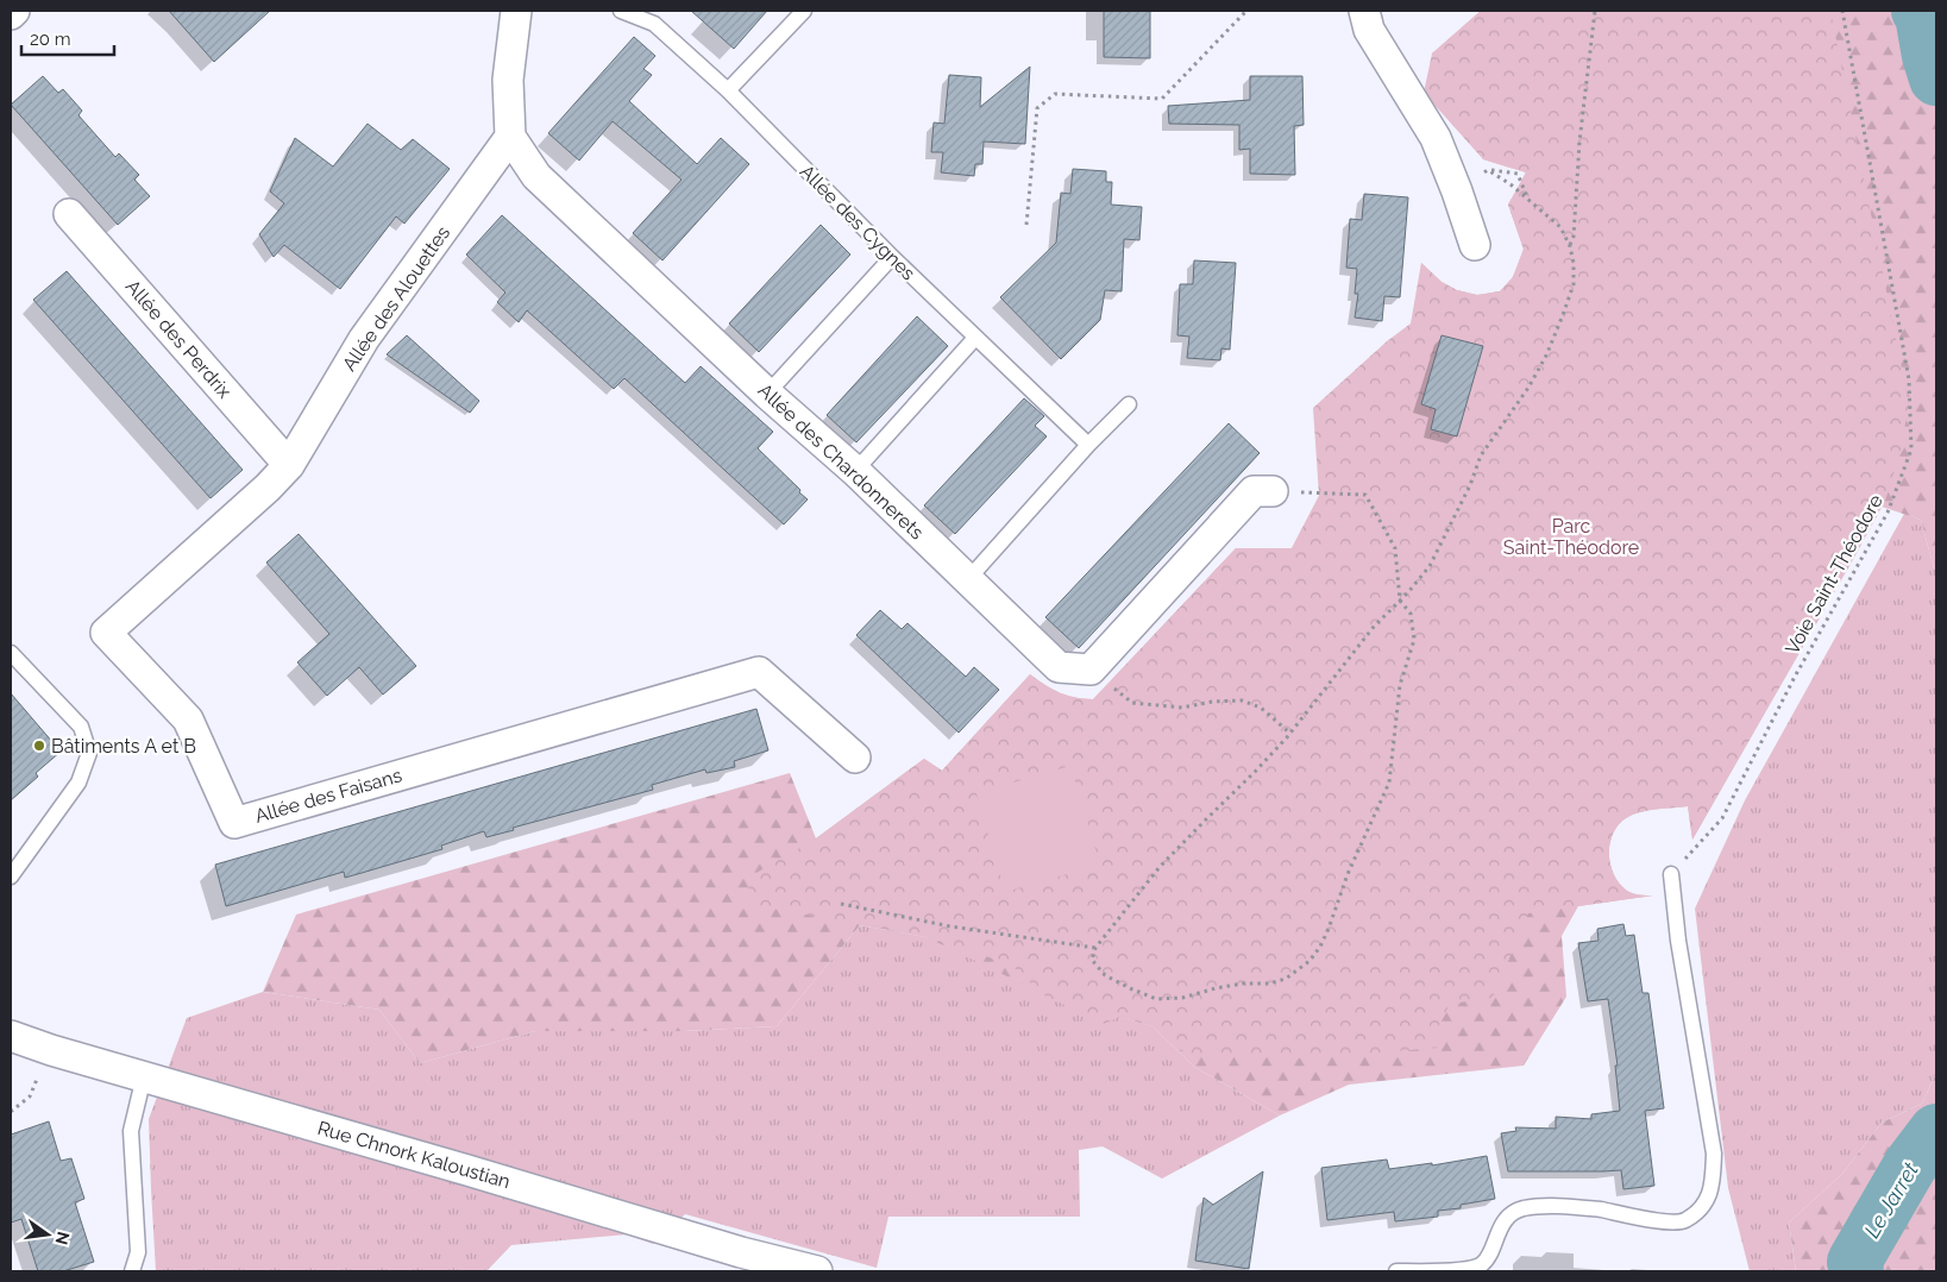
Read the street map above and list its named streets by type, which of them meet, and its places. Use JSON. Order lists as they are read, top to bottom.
{
  "streets": {
    "street": [
      "Allée des Alouettes",
      "Allée des Perdrix",
      "Allée des Chardonnerets",
      "Allée des Faisans",
      "Rue Chnork Kaloustian"
    ],
    "lane": ["Allée des Cygnes"],
    "path": ["Voie Saint-Théodore"]
  },
  "crossings": [
    ["Allée des Alouettes", "Allée des Perdrix"],
    ["Allée des Alouettes", "Allée des Chardonnerets"],
    ["Allée des Alouettes", "Allée des Faisans"],
    ["Allée des Perdrix", "Allée des Faisans"]
  ],
  "water": ["Le Jarret"],
  "parks": ["Parc Saint-Théodore"],
  "places": ["Bâtiments A et B"],
  "scale_bar": "20 m",
  "north": "right"
}
